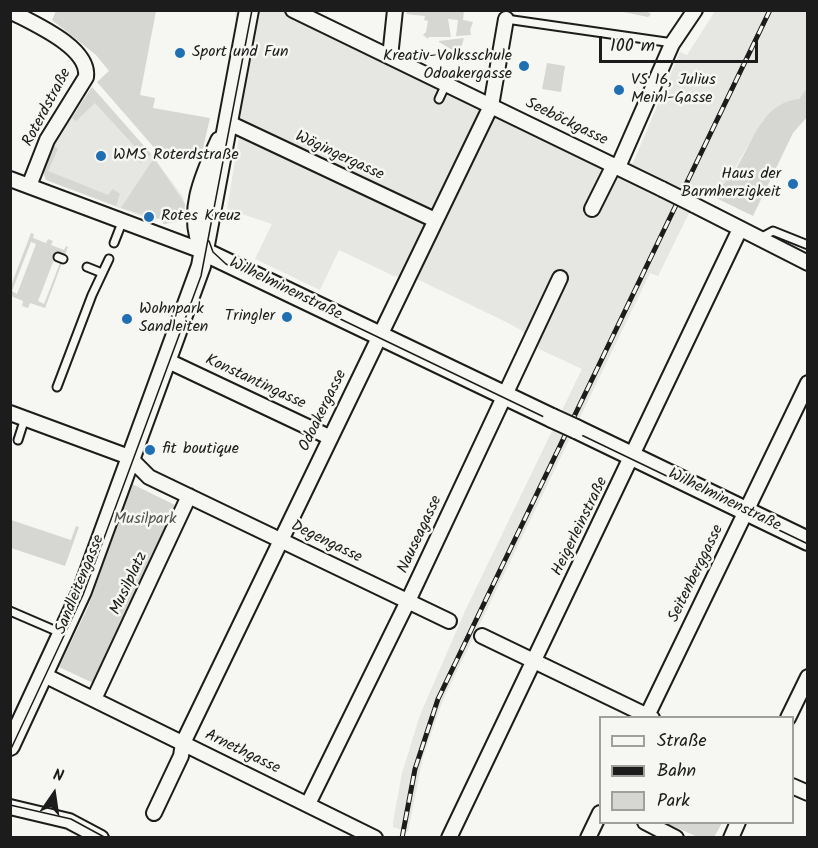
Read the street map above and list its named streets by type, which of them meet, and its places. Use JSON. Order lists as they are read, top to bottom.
{
  "streets": {
    "main road": ["Wilhelminenstraße", "Sandleitengasse"],
    "street": [
      "Roterdstraße",
      "Seeböckgasse",
      "Wögingergasse",
      "Konstantingasse",
      "Odoakergasse",
      "Heigerleinstraße",
      "Nauseagasse",
      "Degengasse",
      "Seitenberggasse",
      "Musilplatz",
      "Arnethgasse"
    ]
  },
  "crossings": [
    ["Roterdstraße", "Wilhelminenstraße"],
    ["Seeböckgasse", "Odoakergasse"],
    ["Seeböckgasse", "Heigerleinstraße"],
    ["Wögingergasse", "Odoakergasse"],
    ["Wögingergasse", "Sandleitengasse"],
    ["Wilhelminenstraße", "Odoakergasse"],
    ["Wilhelminenstraße", "Heigerleinstraße"],
    ["Wilhelminenstraße", "Nauseagasse"],
    ["Wilhelminenstraße", "Seitenberggasse"],
    ["Wilhelminenstraße", "Sandleitengasse"],
    ["Konstantingasse", "Odoakergasse"],
    ["Konstantingasse", "Sandleitengasse"],
    ["Odoakergasse", "Degengasse"],
    ["Odoakergasse", "Arnethgasse"],
    ["Nauseagasse", "Degengasse"],
    ["Nauseagasse", "Arnethgasse"],
    ["Degengasse", "Musilplatz"],
    ["Musilplatz", "Arnethgasse"]
  ],
  "parks": ["Musilpark"],
  "places": [
    "Sport und Fun",
    "Kreativ-Volksschule Odoakergasse",
    "VS 16, Julius Meinl-Gasse",
    "WMS Roterdstraße",
    "Haus der Barmherzigkeit",
    "Rotes Kreuz",
    "Tringler",
    "Wohnpark Sandleiten",
    "fit boutique"
  ],
  "legend": ["Straße", "Bahn", "Park"],
  "scale_bar": "100 m",
  "north": "top"
}
